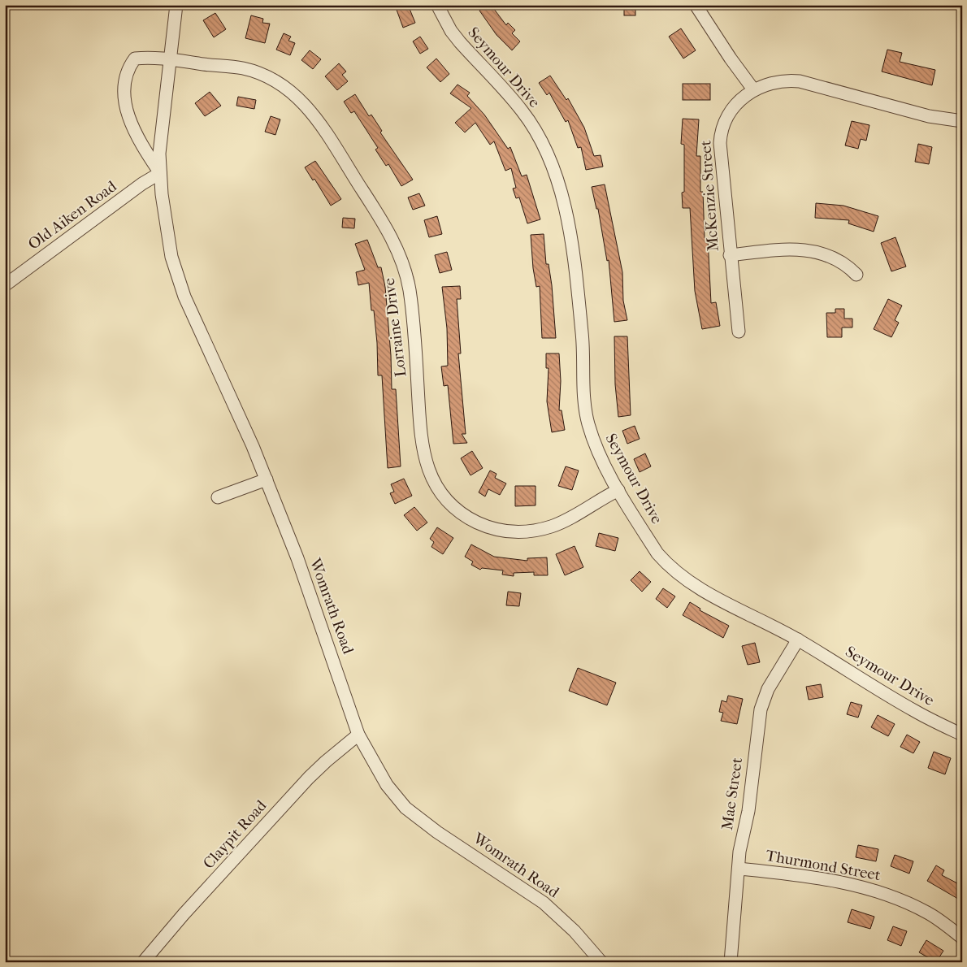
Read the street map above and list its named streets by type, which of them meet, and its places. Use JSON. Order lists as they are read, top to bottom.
{
  "streets": {
    "street": [
      "Seymour Drive",
      "McKenzie Street",
      "Old Aiken Road",
      "Lorraine Drive",
      "Womrath Road",
      "Mae Street",
      "Claypit Road",
      "Thurmond Street"
    ]
  },
  "crossings": [
    ["Seymour Drive", "Lorraine Drive"],
    ["Seymour Drive", "Mae Street"],
    ["Old Aiken Road", "Lorraine Drive"],
    ["Old Aiken Road", "Womrath Road"],
    ["Lorraine Drive", "Womrath Road"],
    ["Womrath Road", "Claypit Road"],
    ["Mae Street", "Thurmond Street"]
  ]
}
